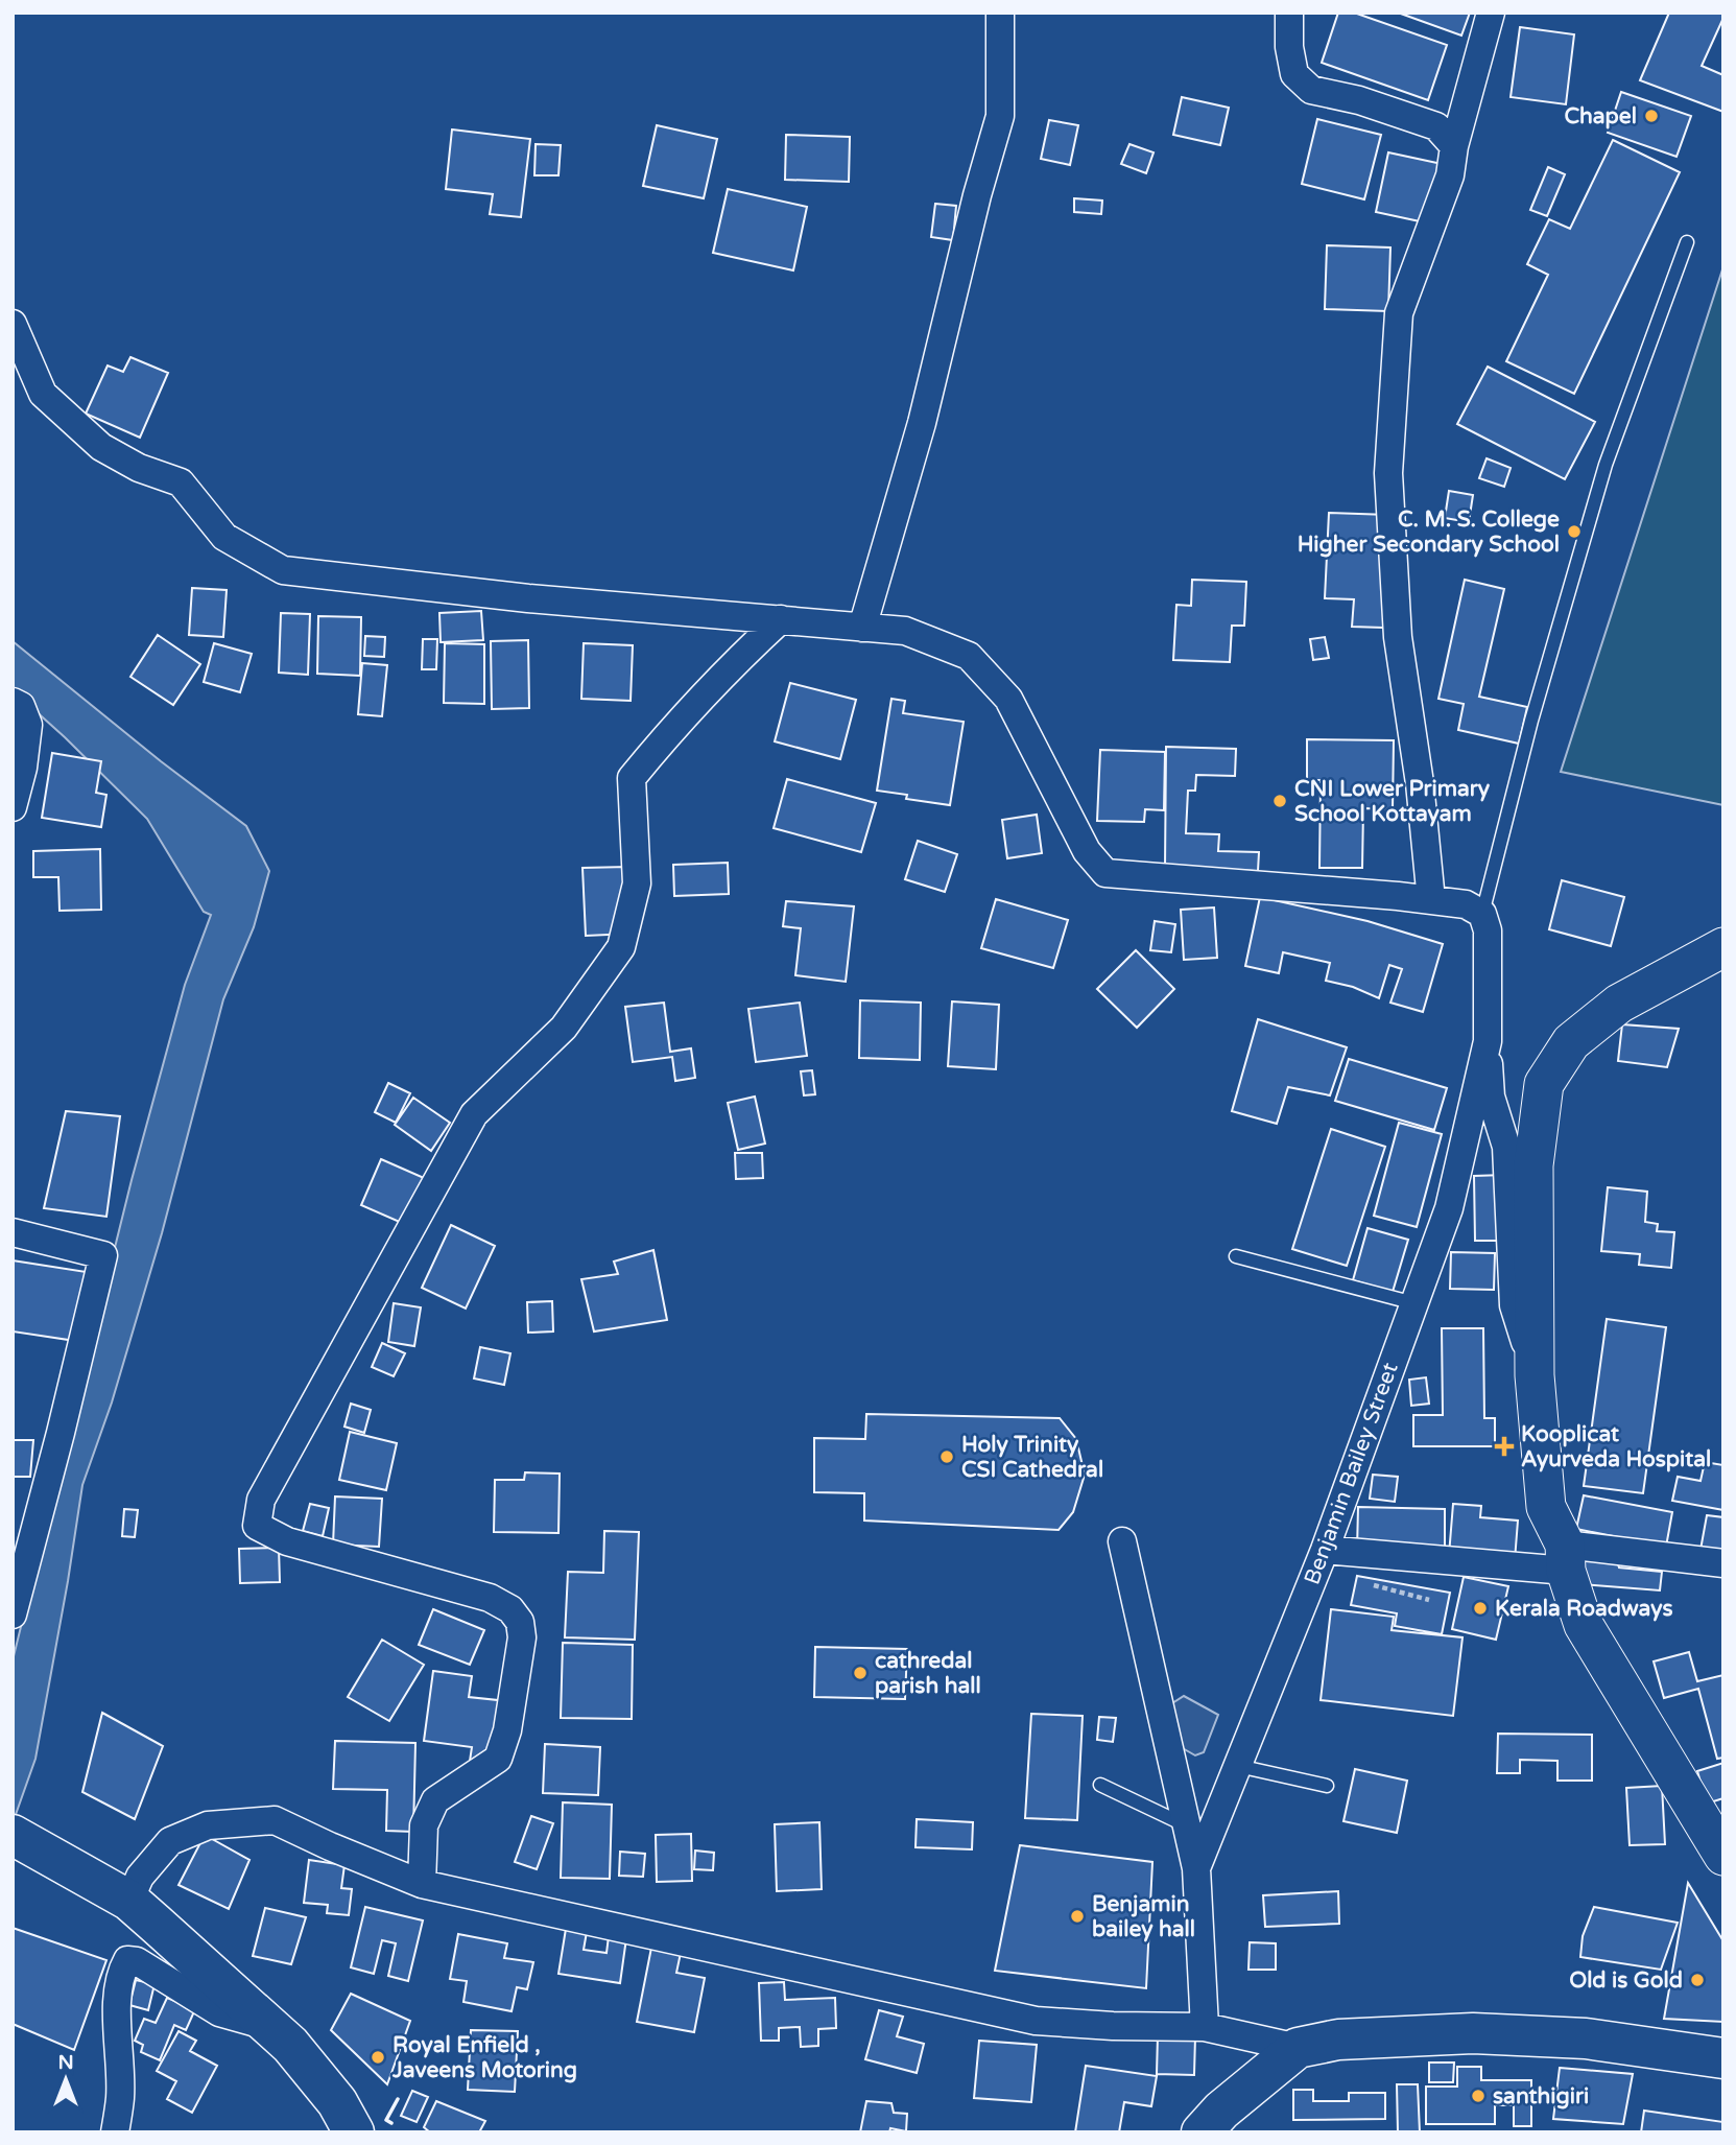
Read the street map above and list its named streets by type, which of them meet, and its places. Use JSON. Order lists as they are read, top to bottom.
{
  "streets": {
    "street": ["Benjamin Bailey Street"]
  },
  "places": {
    "other": [
      "Chapel",
      "C. M. S. College Higher Secondary School",
      "CNI Lower Primary School Kottayam",
      "Holy Trinity CSI Cathedral",
      "Kerala Roadways",
      "cathredal parish hall",
      "Benjamin bailey hall",
      "Old is Gold",
      "Royal Enfield , Javeens Motoring",
      "santhigiri"
    ],
    "health": ["Kooplicat Ayurveda Hospital"]
  },
  "north": "top"
}
